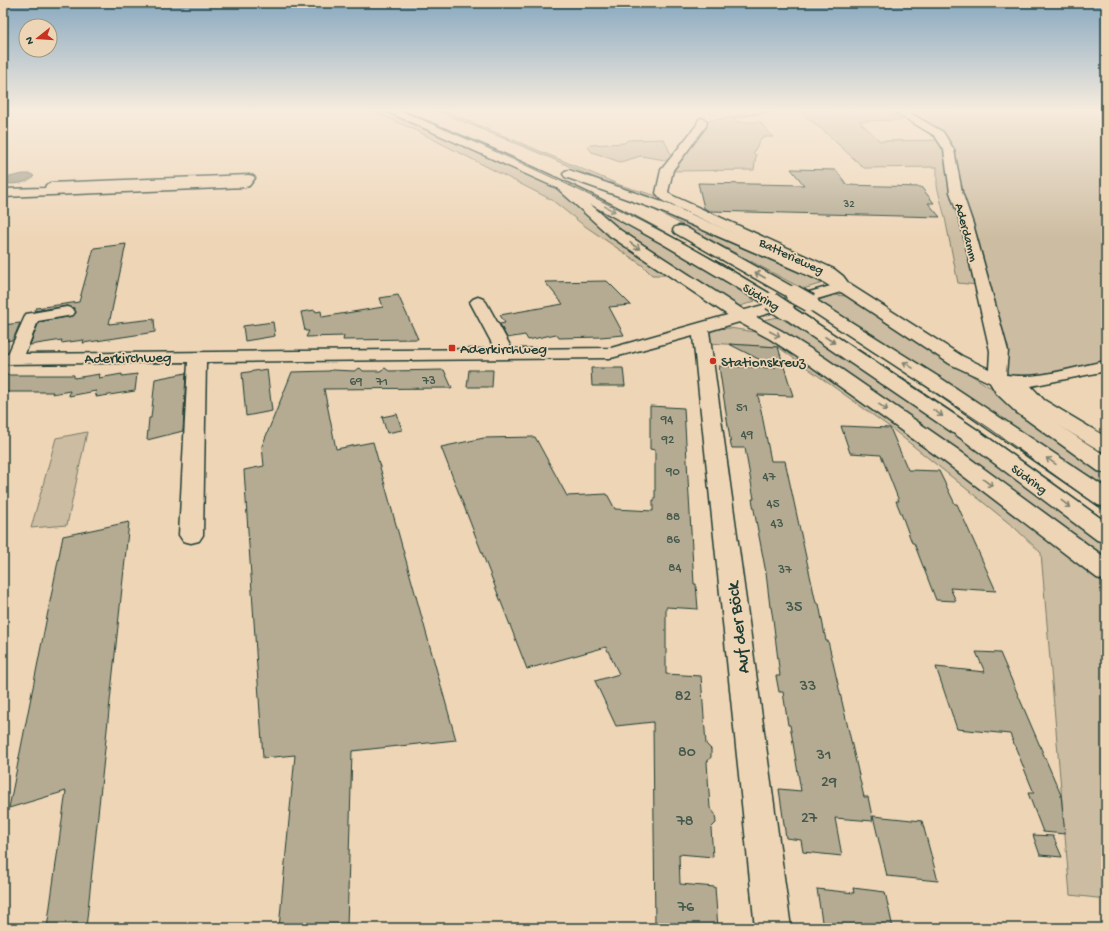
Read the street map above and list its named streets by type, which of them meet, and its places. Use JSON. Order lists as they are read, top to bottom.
{
  "streets": {
    "main road": ["Südring"],
    "street": [
      "Aderdamm",
      "Batterieweg",
      "Aderkirchweg",
      "Auf der Böck"
    ]
  },
  "crossings": [
    ["Aderdamm", "Batterieweg"],
    ["Batterieweg", "Aderkirchweg"],
    ["Aderkirchweg", "Auf der Böck"]
  ],
  "places": {
    "transit": ["Aderkirchweg"],
    "other": ["Stationskreuz"]
  },
  "house_numbers": [
    "32",
    "73",
    "69",
    "71",
    "51",
    "94",
    "49",
    "92",
    "90",
    "47",
    "45",
    "88",
    "43",
    "86",
    "84",
    "37",
    "35",
    "33",
    "82",
    "80",
    "31",
    "29",
    "27",
    "78",
    "76"
  ],
  "north": "left"
}
